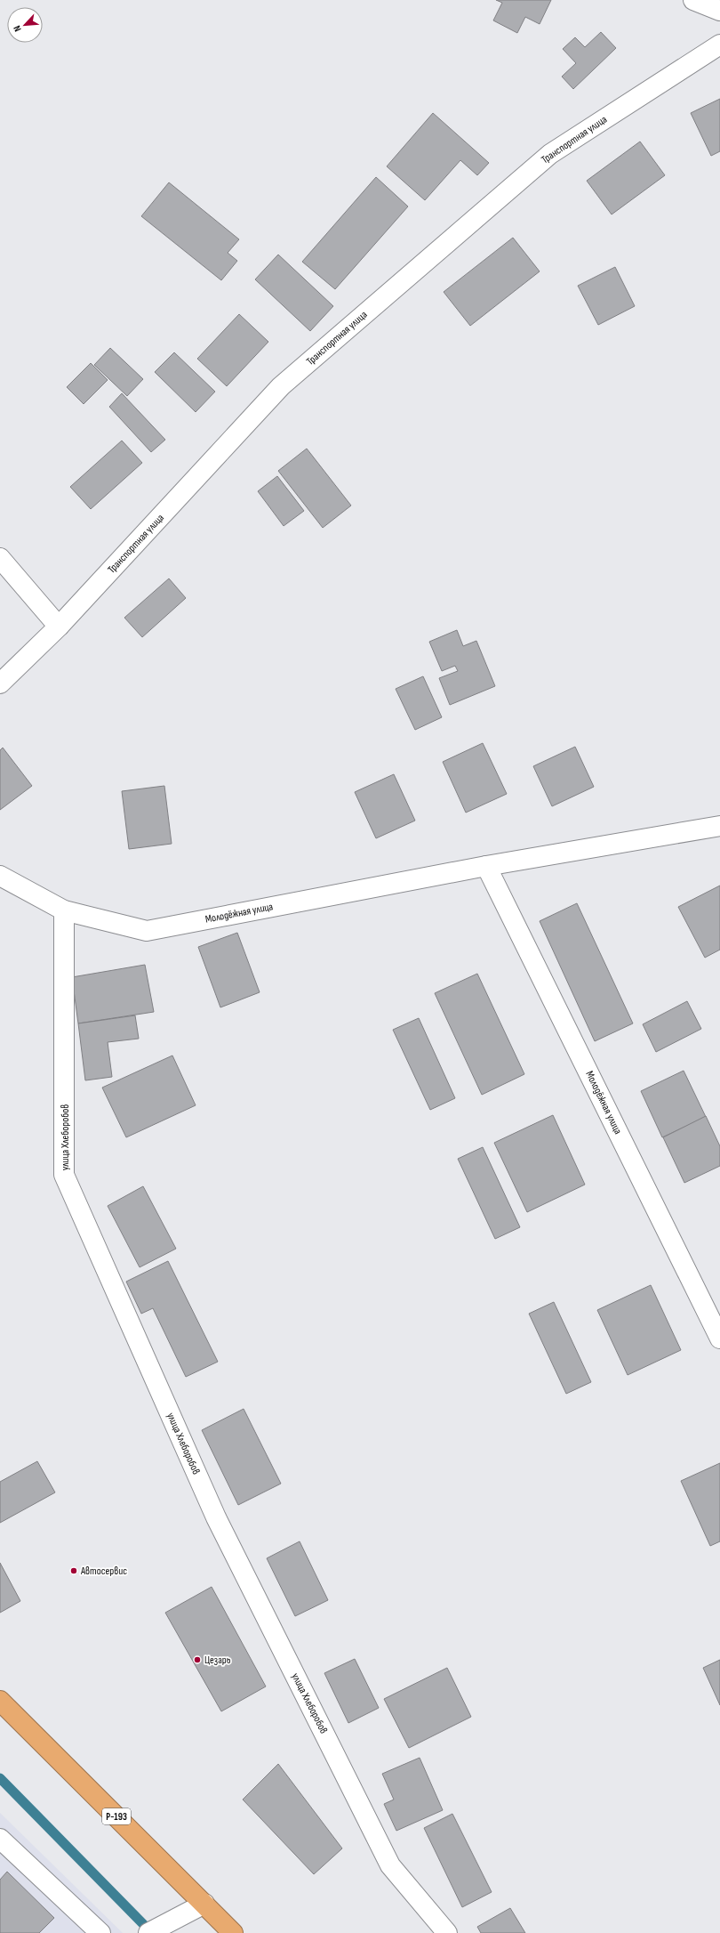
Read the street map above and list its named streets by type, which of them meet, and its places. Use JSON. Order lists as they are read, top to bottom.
{
  "streets": {
    "highway": ["Р-193"],
    "street": ["Транспортная улица", "Молодёжная улица", "улица Хлеборобов"]
  },
  "crossings": [
    ["Молодёжная улица", "улица Хлеборобов"]
  ],
  "places": ["Автосервис", "Цезарь"],
  "north": "bottom left"
}
